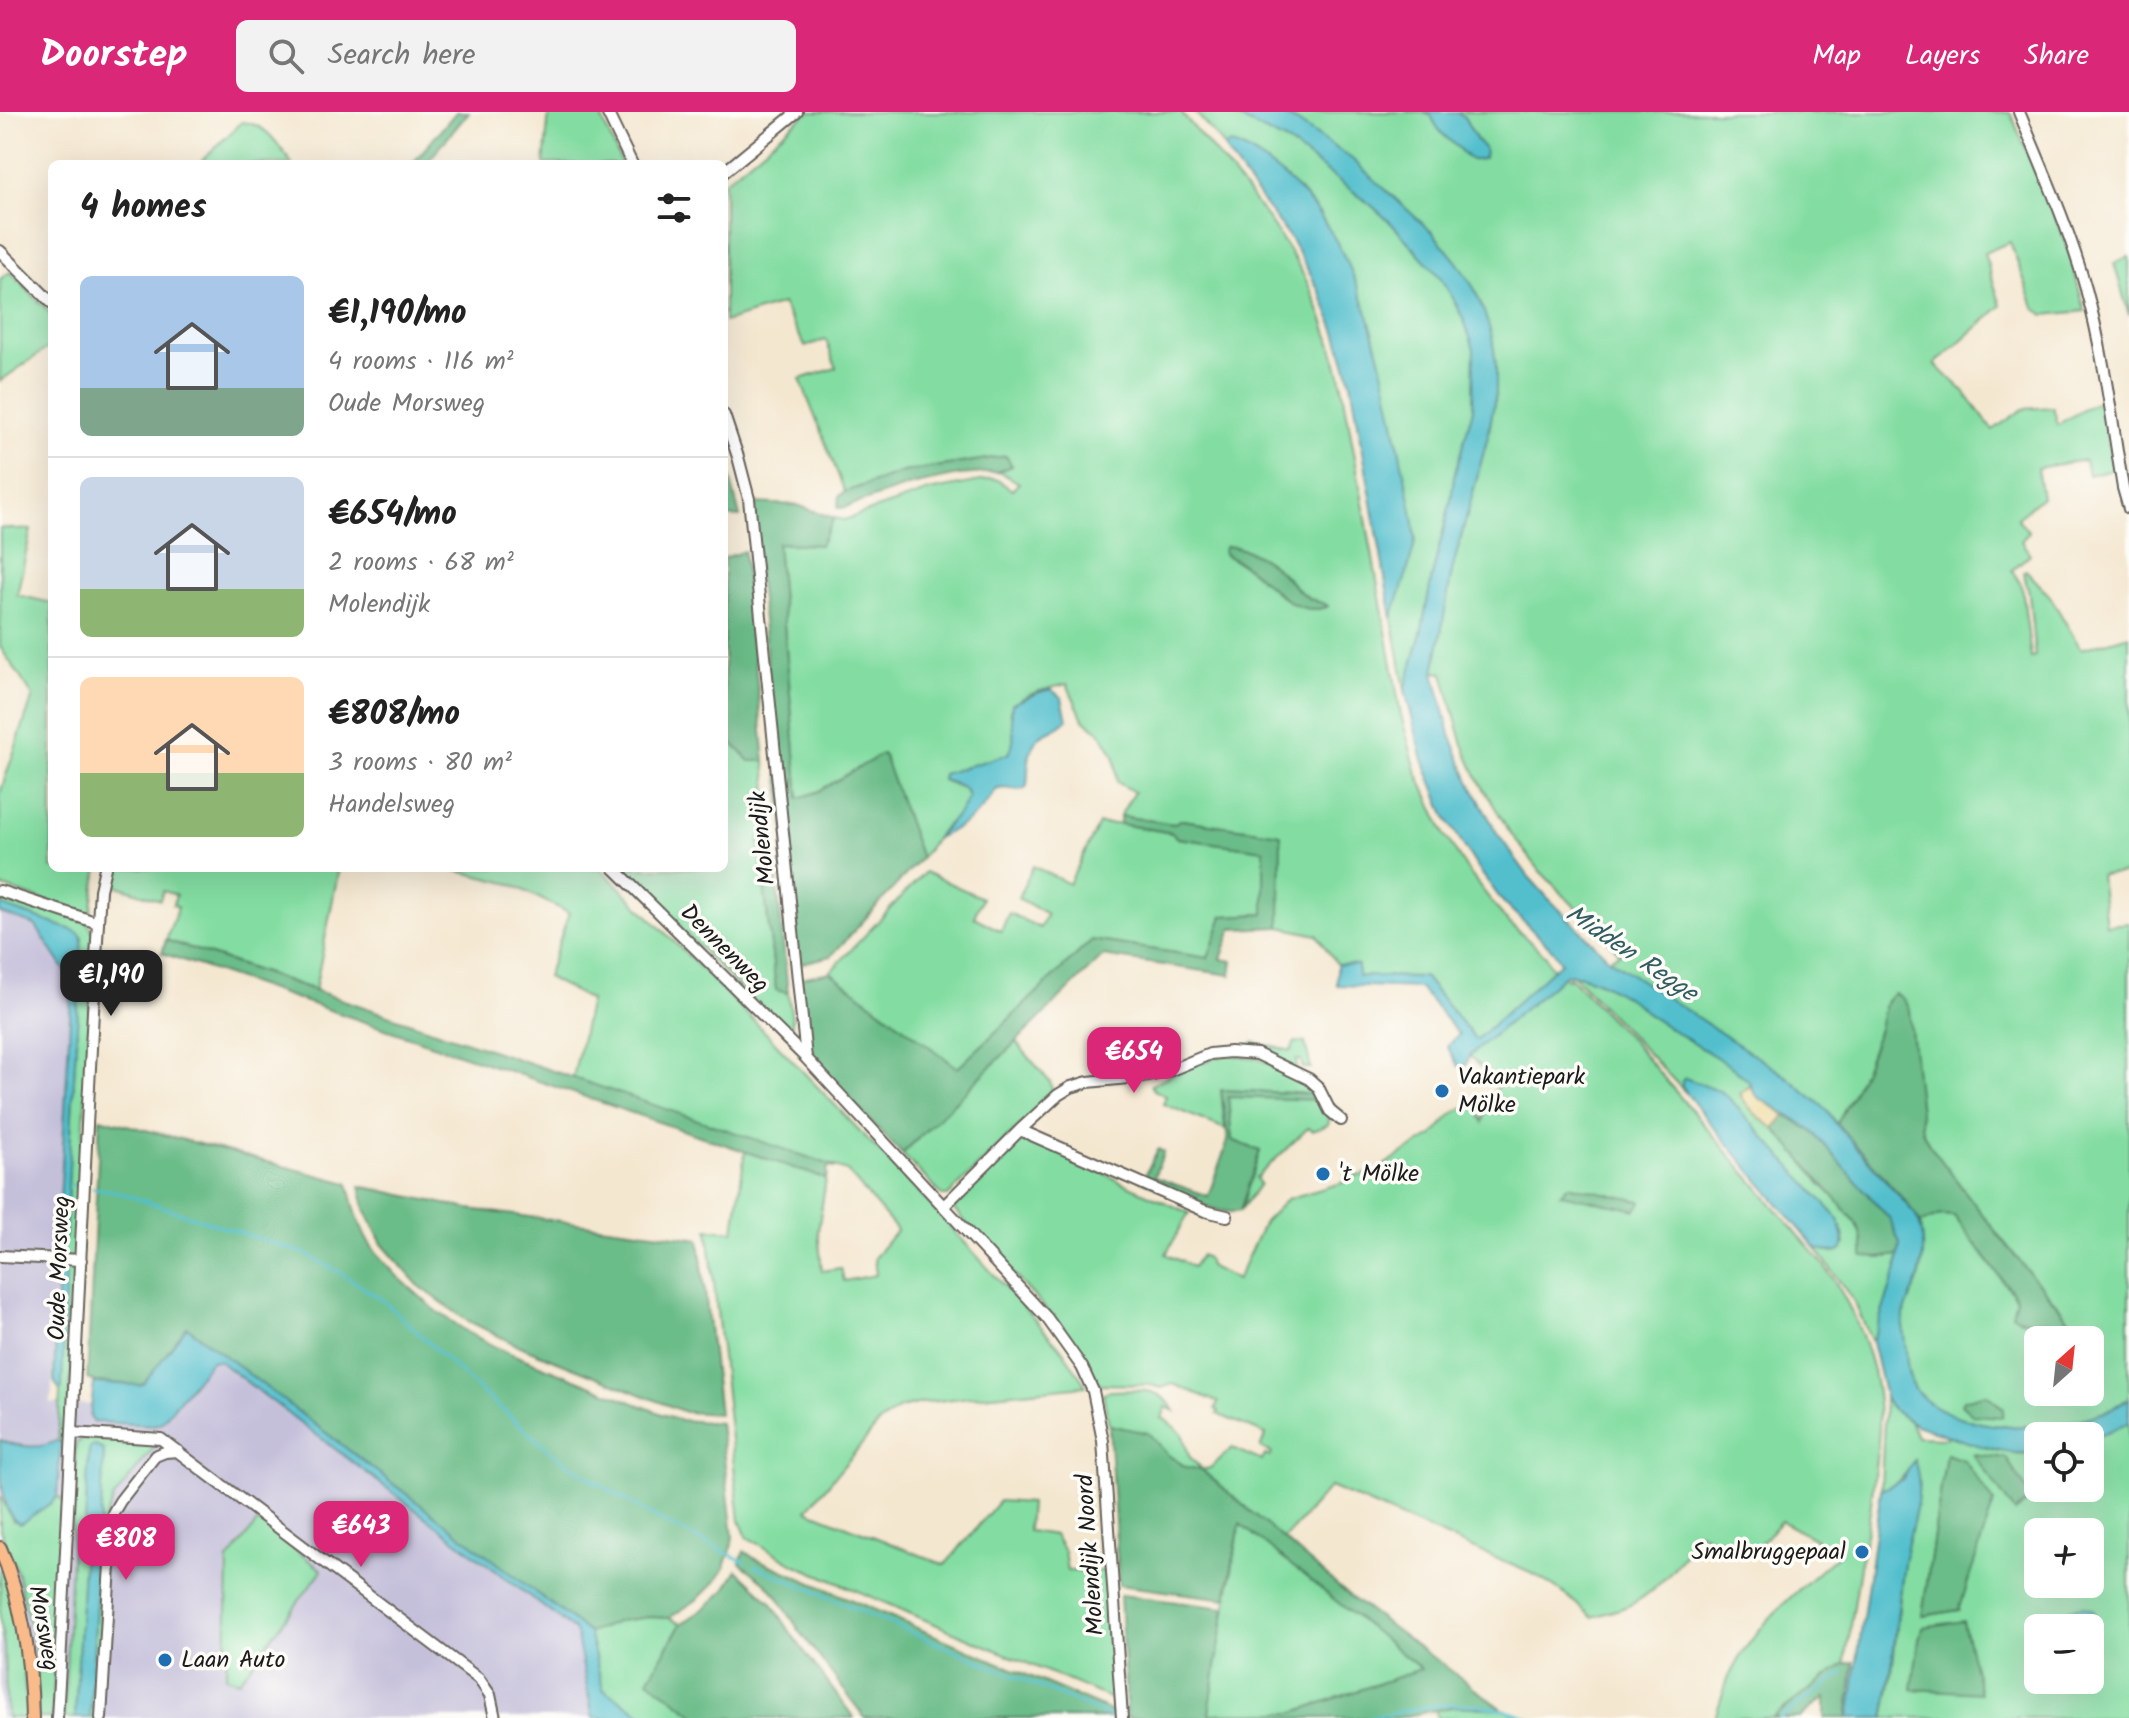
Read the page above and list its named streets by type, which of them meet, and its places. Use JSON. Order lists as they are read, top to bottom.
{
  "streets": {
    "main road": ["Morsweg"],
    "street": [
      "Molendijk",
      "Dennenweg",
      "Oude Morsweg",
      "Molendijk Noord"
    ]
  },
  "crossings": [
    ["Molendijk", "Dennenweg"]
  ],
  "water": ["Midden Regge"],
  "places": [
    "Vakantiepark Mölke",
    "'t Mölke",
    "Smalbruggepaal",
    "Laan Auto"
  ],
  "north": "top right",
  "page": {
    "header": "Doorstep",
    "search": "Search here",
    "nav": ["Map", "Layers", "Share"],
    "heading": "4 homes",
    "list": [
      {
        "name": "€1,190/mo",
        "note": "4 rooms · 116 m² · Oude Morsweg"
      },
      {
        "name": "€654/mo",
        "note": "2 rooms · 68 m² · Molendijk"
      },
      {
        "name": "€808/mo",
        "note": "3 rooms · 80 m² · Handelsweg"
      }
    ],
    "price": [
      "€1,190",
      "€654",
      "€643",
      "€808"
    ],
    "map_buttons": ["+", "−"]
  }
}
